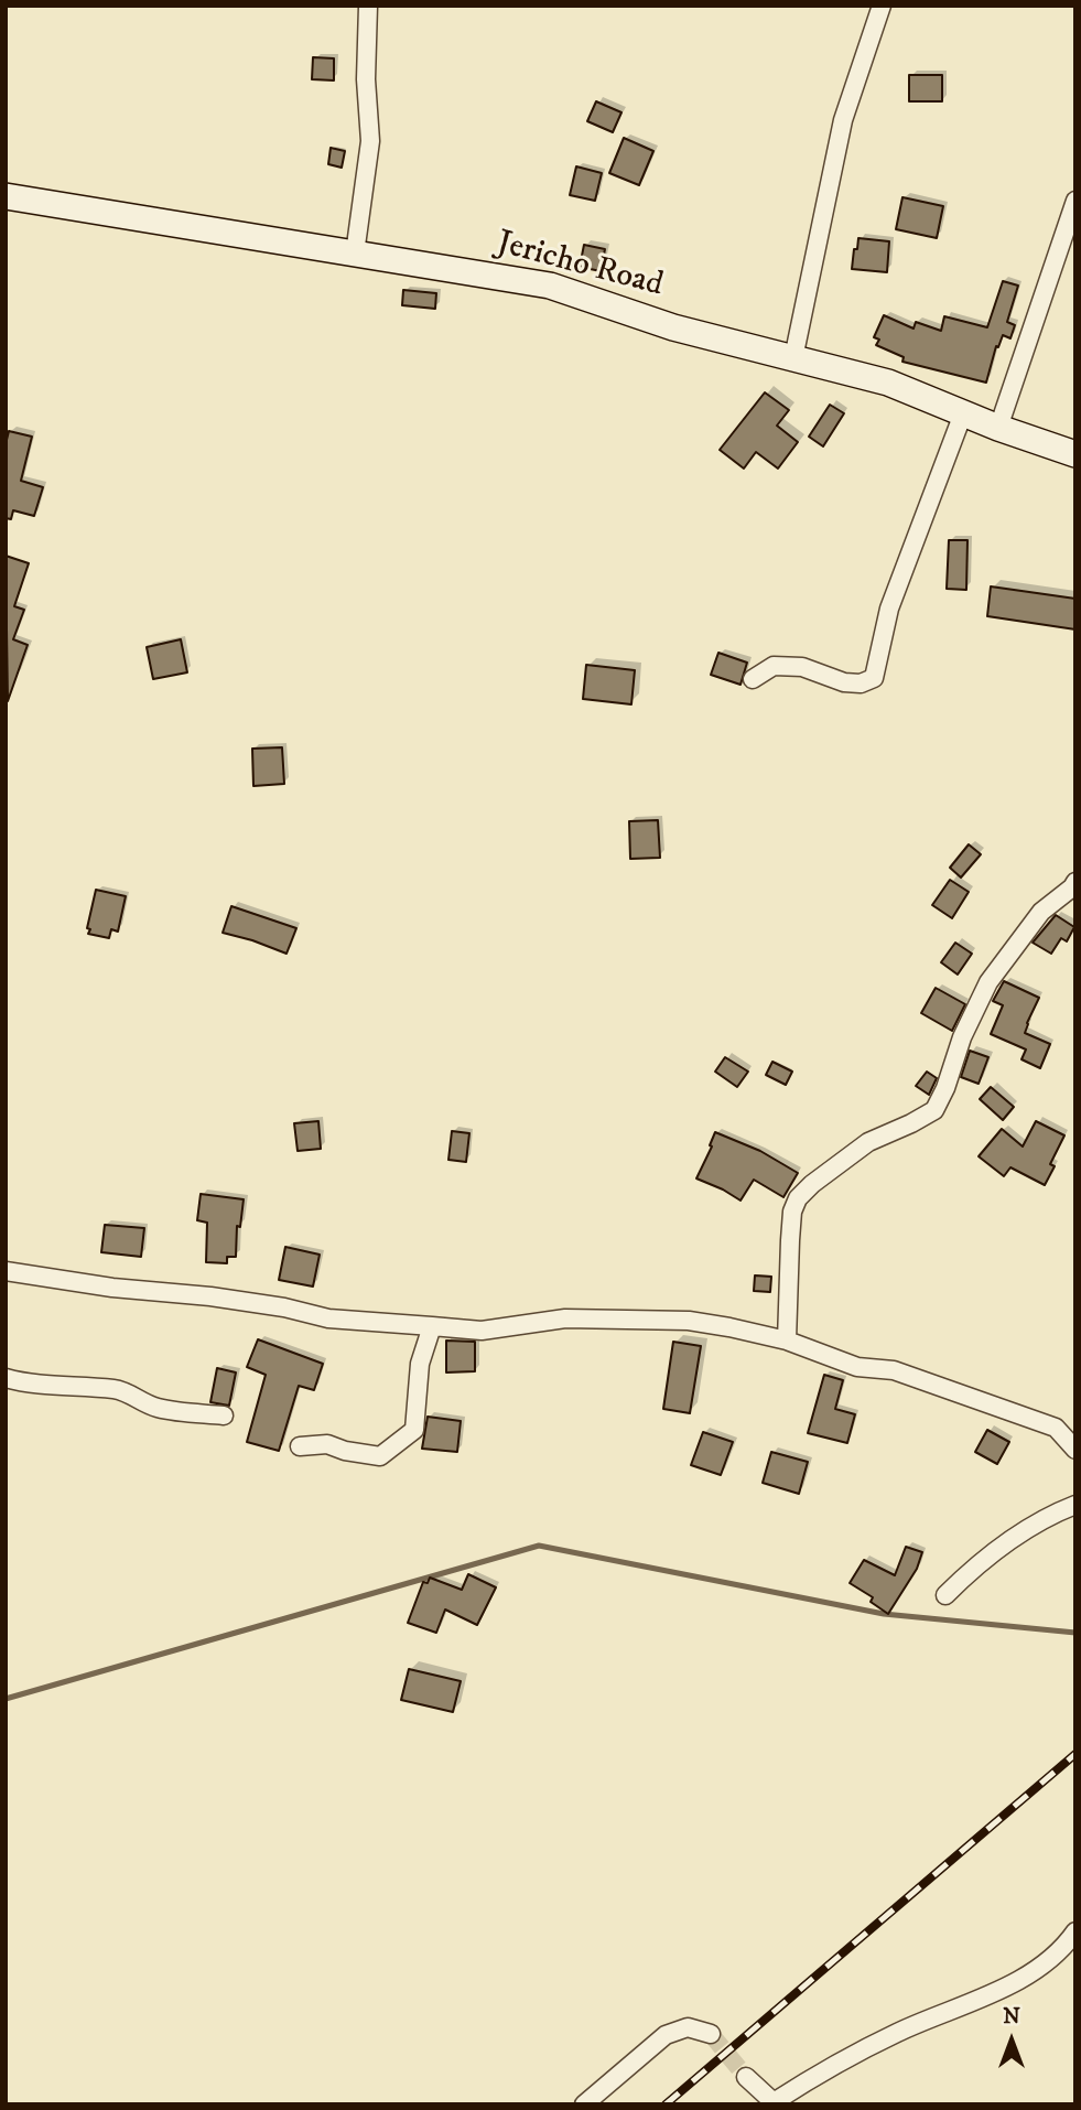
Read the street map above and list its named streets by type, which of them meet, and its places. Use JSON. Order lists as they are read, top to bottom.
{
  "streets": {
    "street": ["Jericho Road"]
  },
  "north": "top"
}
